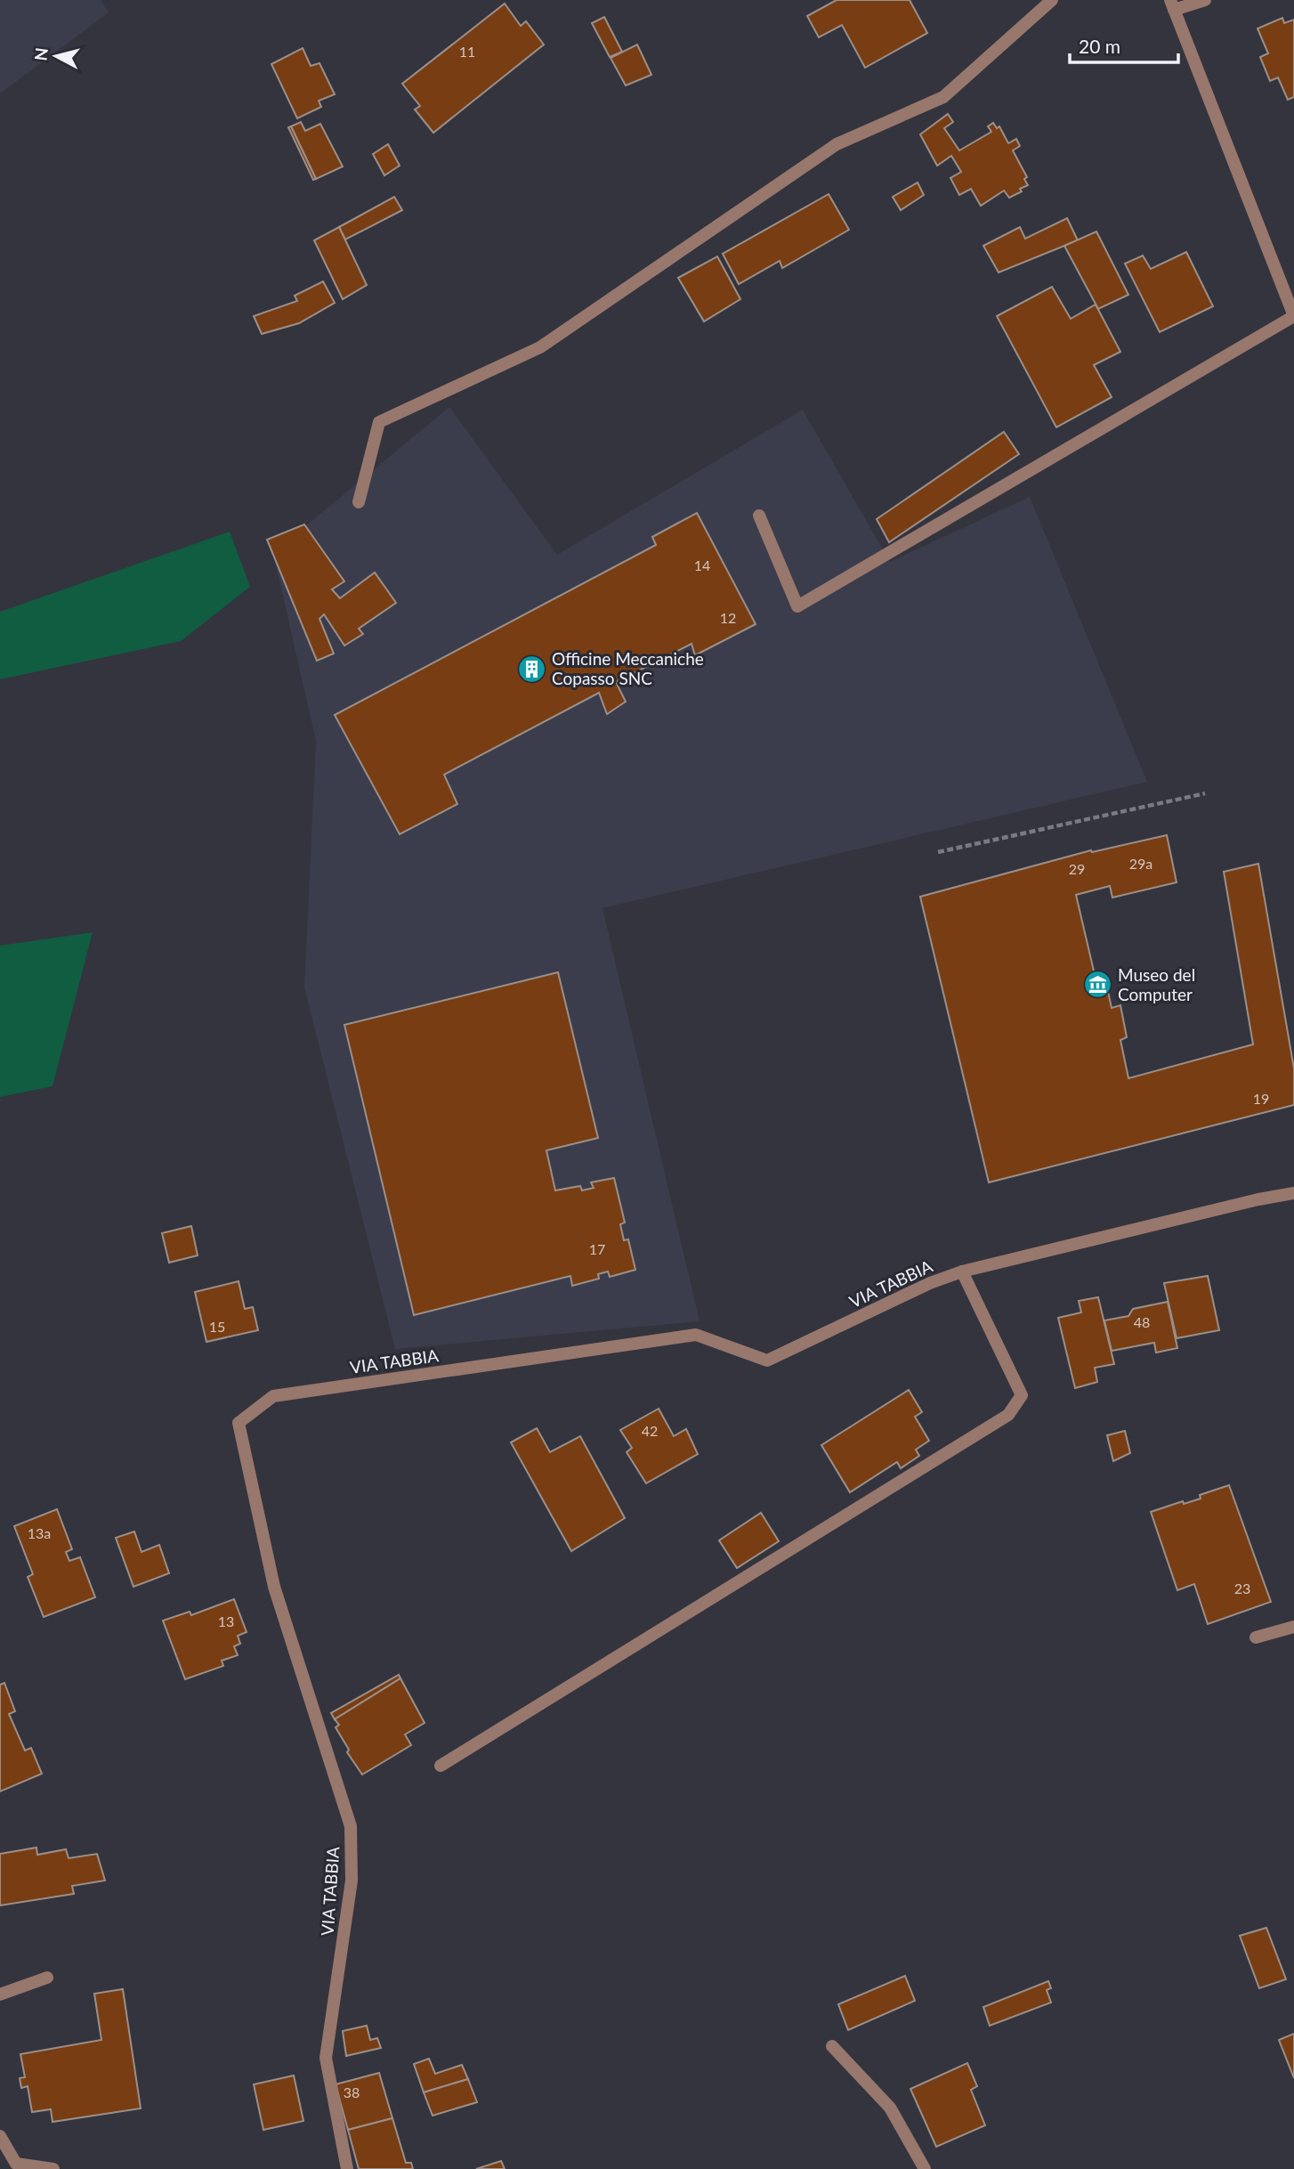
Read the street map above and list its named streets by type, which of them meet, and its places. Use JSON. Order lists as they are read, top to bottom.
{
  "streets": {
    "street": ["VIA TABBIA"]
  },
  "places": {
    "building": ["Officine Meccaniche Copasso SNC"],
    "museum": ["Museo del Computer"]
  },
  "house_numbers": [
    "11",
    "14",
    "12",
    "29a",
    "29",
    "19",
    "17",
    "48",
    "15",
    "42",
    "13a",
    "23",
    "13",
    "38"
  ],
  "scale_bar": "20 m",
  "north": "left"
}
